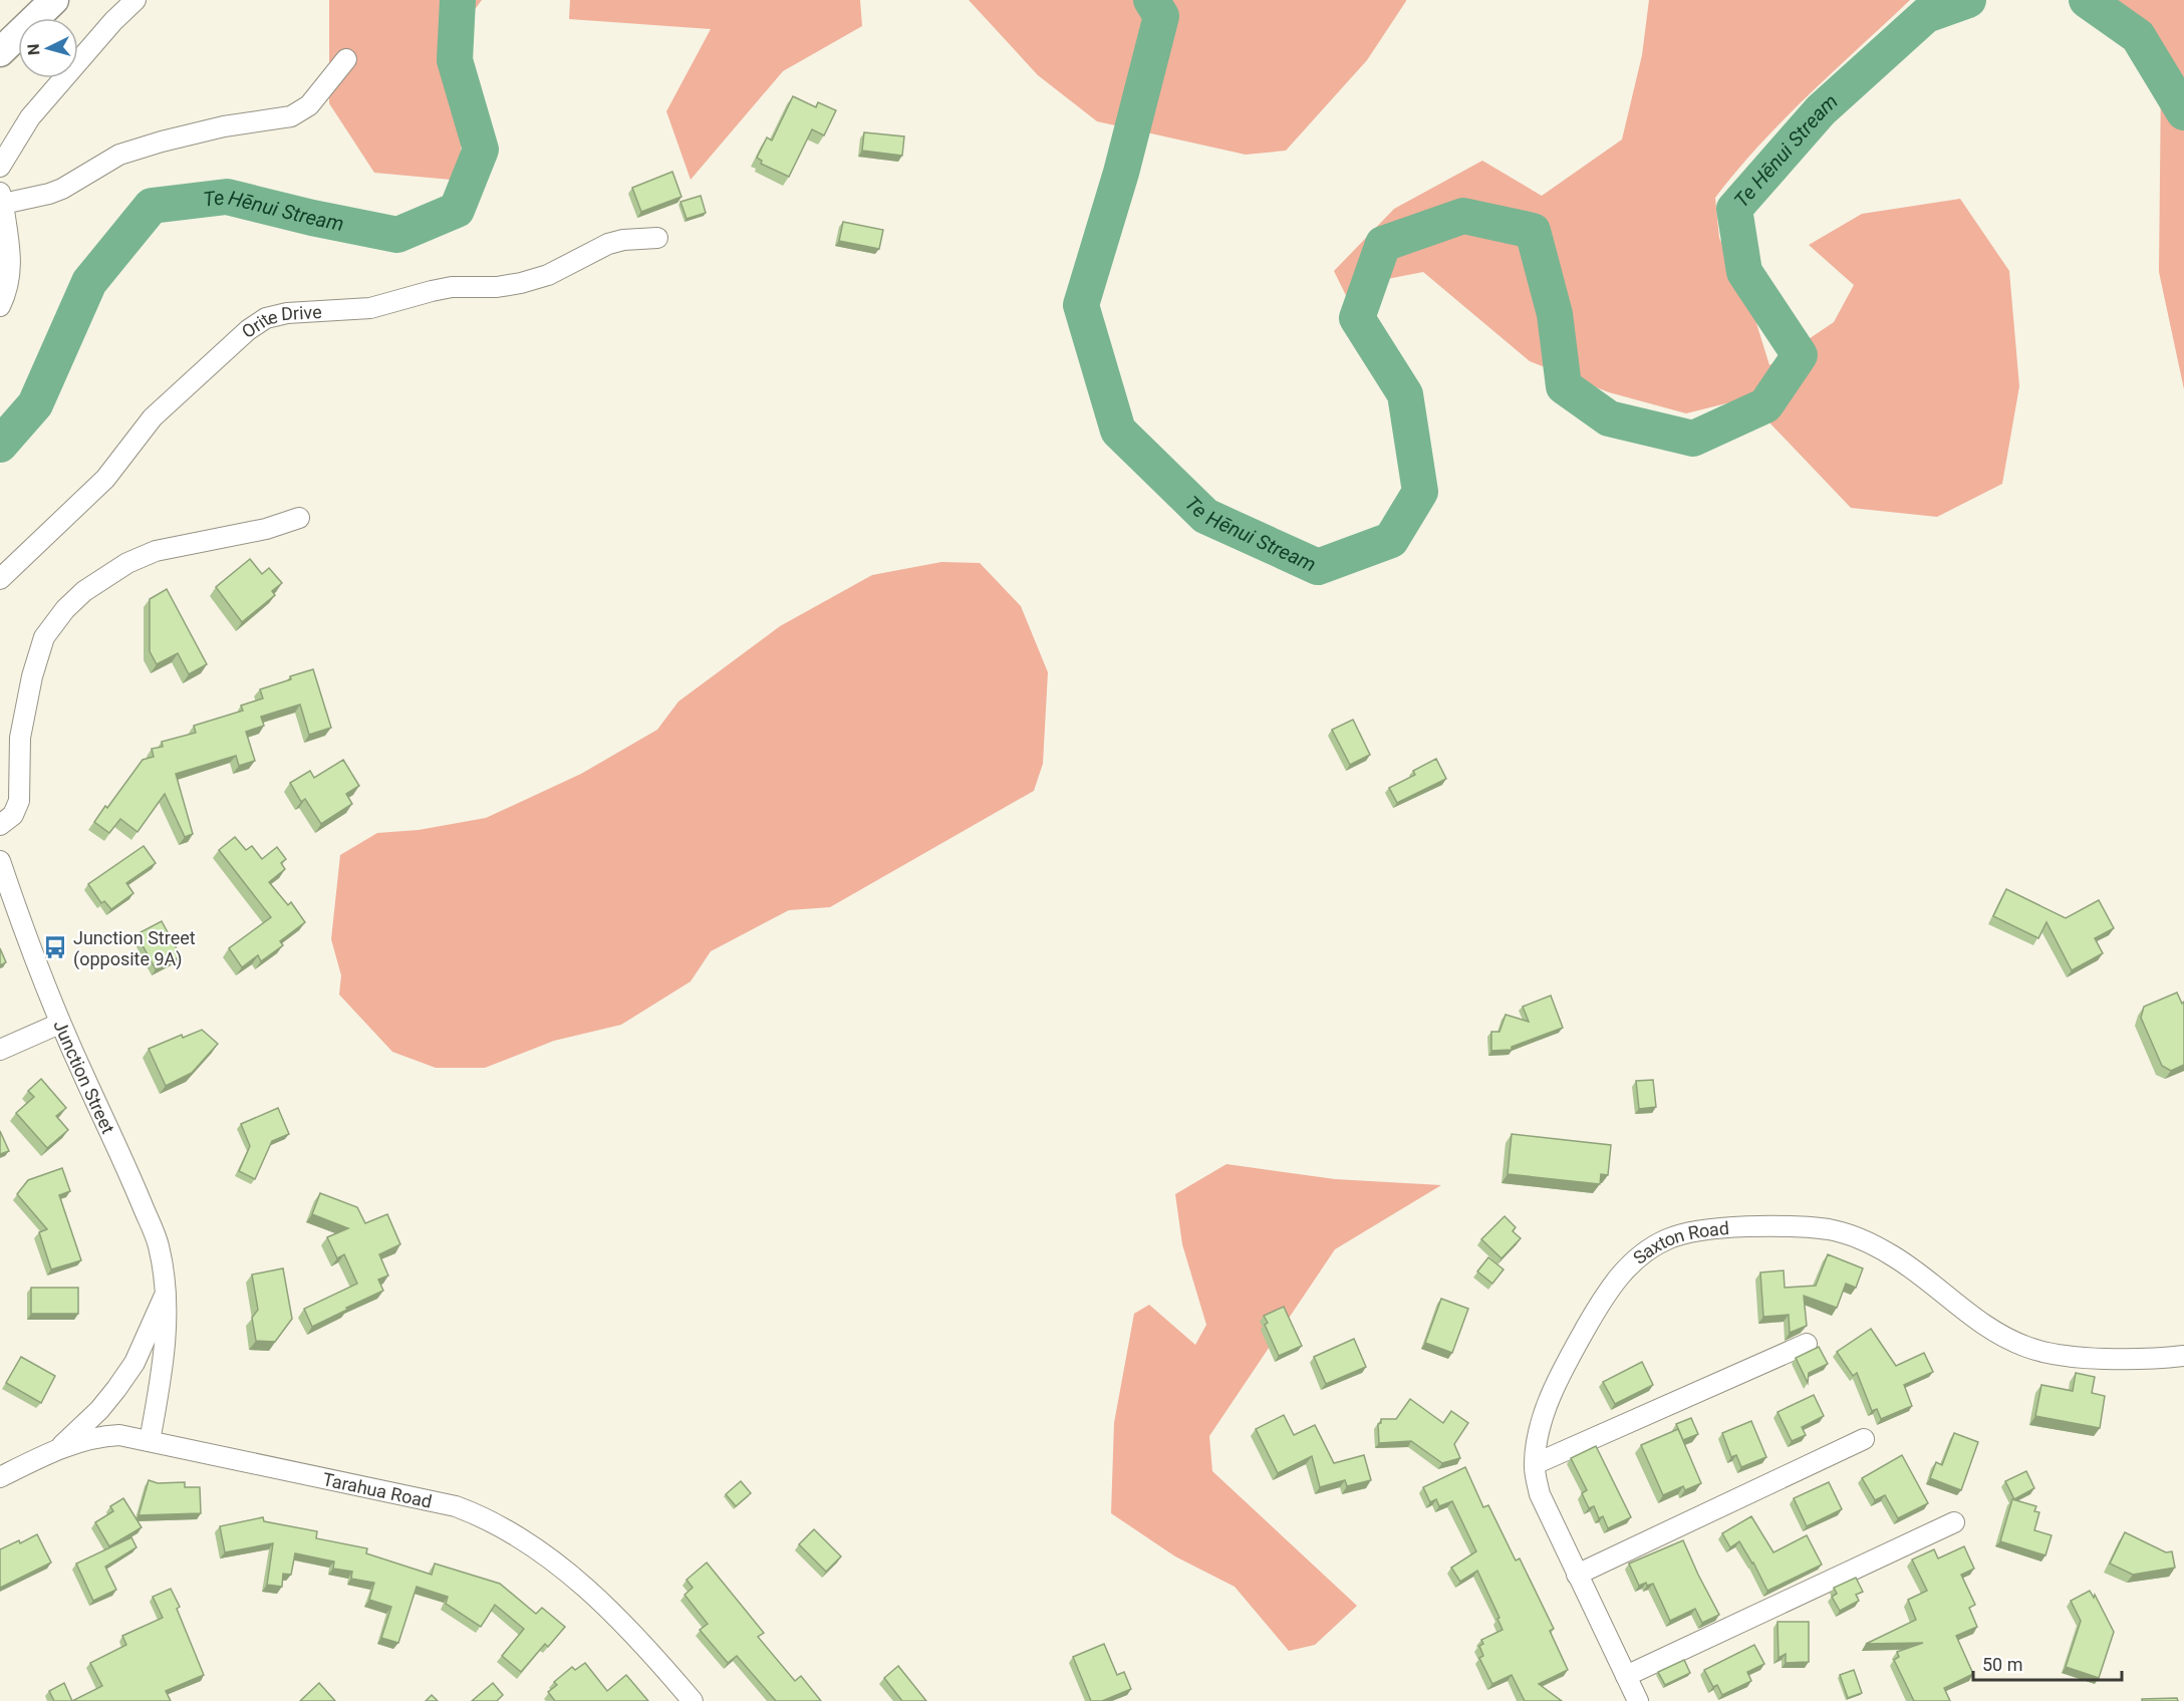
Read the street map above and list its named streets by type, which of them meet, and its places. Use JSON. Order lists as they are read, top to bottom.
{
  "streets": {
    "street": [
      "Orite Drive",
      "Junction Street",
      "Saxton Road",
      "Tarahua Road"
    ]
  },
  "crossings": [
    ["Junction Street", "Tarahua Road"]
  ],
  "water": ["Te Hēnui Stream"],
  "places": {
    "bus stop": ["Junction Street (opposite 9A)"]
  },
  "scale_bar": "50 m",
  "north": "left"
}
